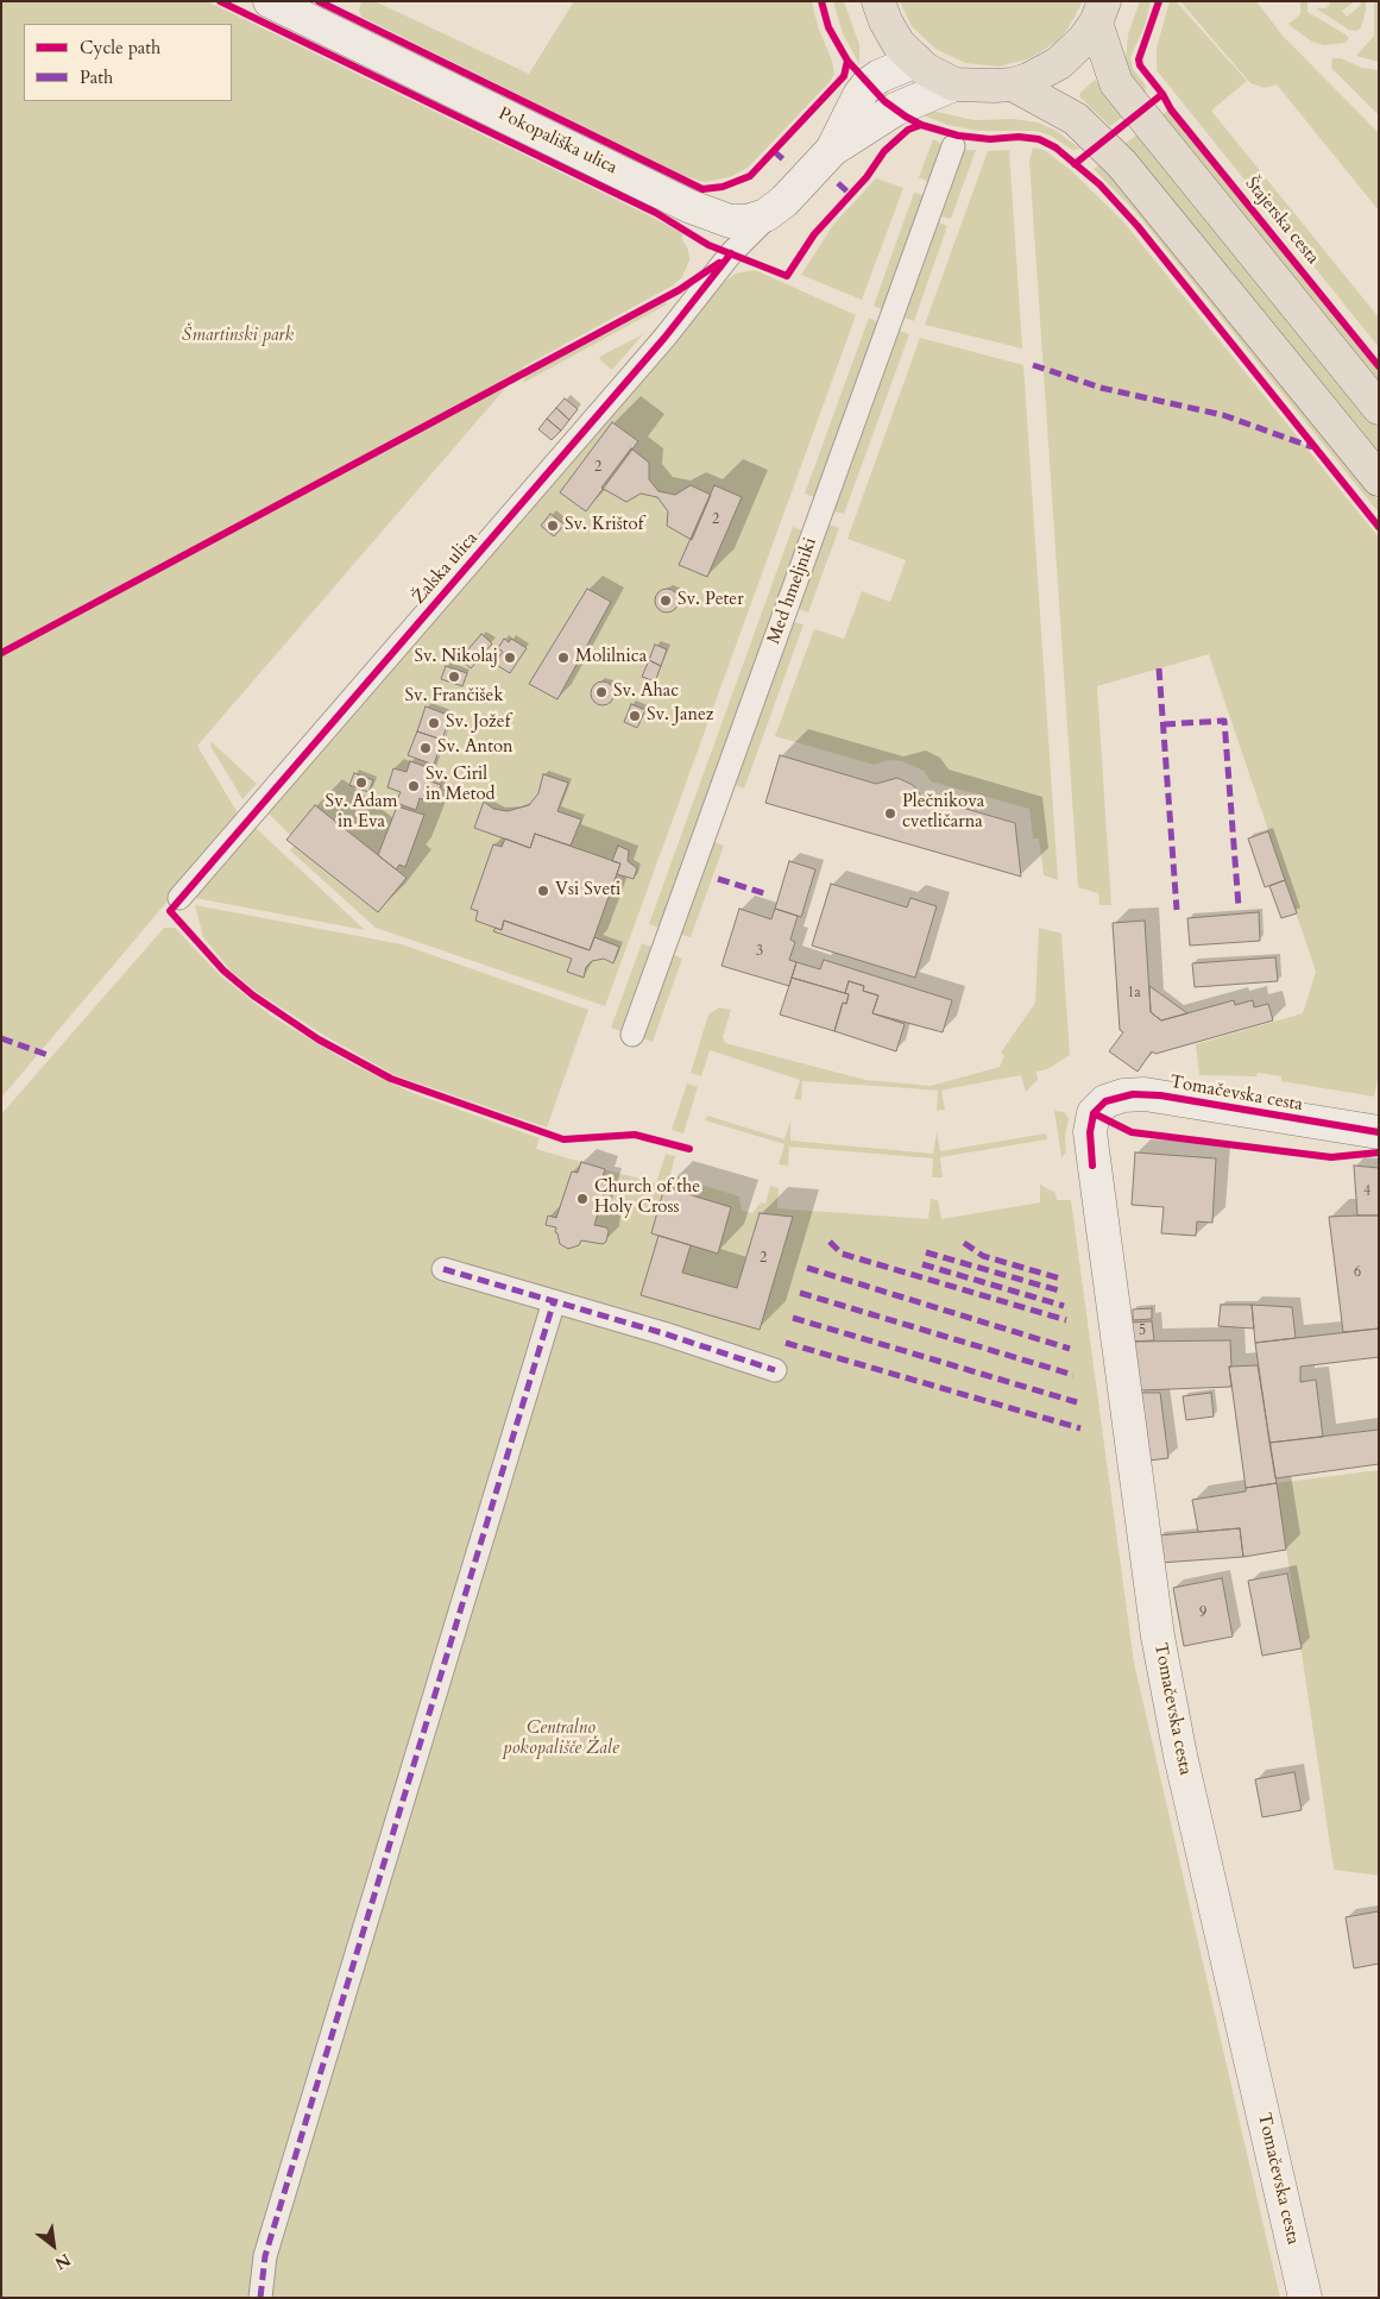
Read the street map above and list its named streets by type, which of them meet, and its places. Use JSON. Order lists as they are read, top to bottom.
{
  "streets": {
    "street": [
      "Pokopališka ulica",
      "Žalska ulica",
      "Med hmeljniki",
      "Tomačevska cesta"
    ],
    "cycle path": ["Štajerska cesta"]
  },
  "crossings": [
    ["Pokopališka ulica", "Žalska ulica"]
  ],
  "parks": ["Šmartinski park", "Centralno pokopališče Žale"],
  "places": [
    "Sv. Krištof",
    "Sv. Peter",
    "Sv. Nikolaj",
    "Molilnica",
    "Sv. Frančišek",
    "Sv. Ahac",
    "Sv. Janez",
    "Sv. Jožef",
    "Sv. Anton",
    "Sv. Adam in Eva",
    "Sv. Ciril in Metod",
    "Plečnikova cvetličarna",
    "Vsi Sveti",
    "Church of the Holy Cross"
  ],
  "house_numbers": [
    "2",
    "2",
    "3",
    "1a",
    "4",
    "2",
    "6",
    "5",
    "9"
  ],
  "legend": ["Cycle path", "Path"],
  "north": "bottom right"
}
